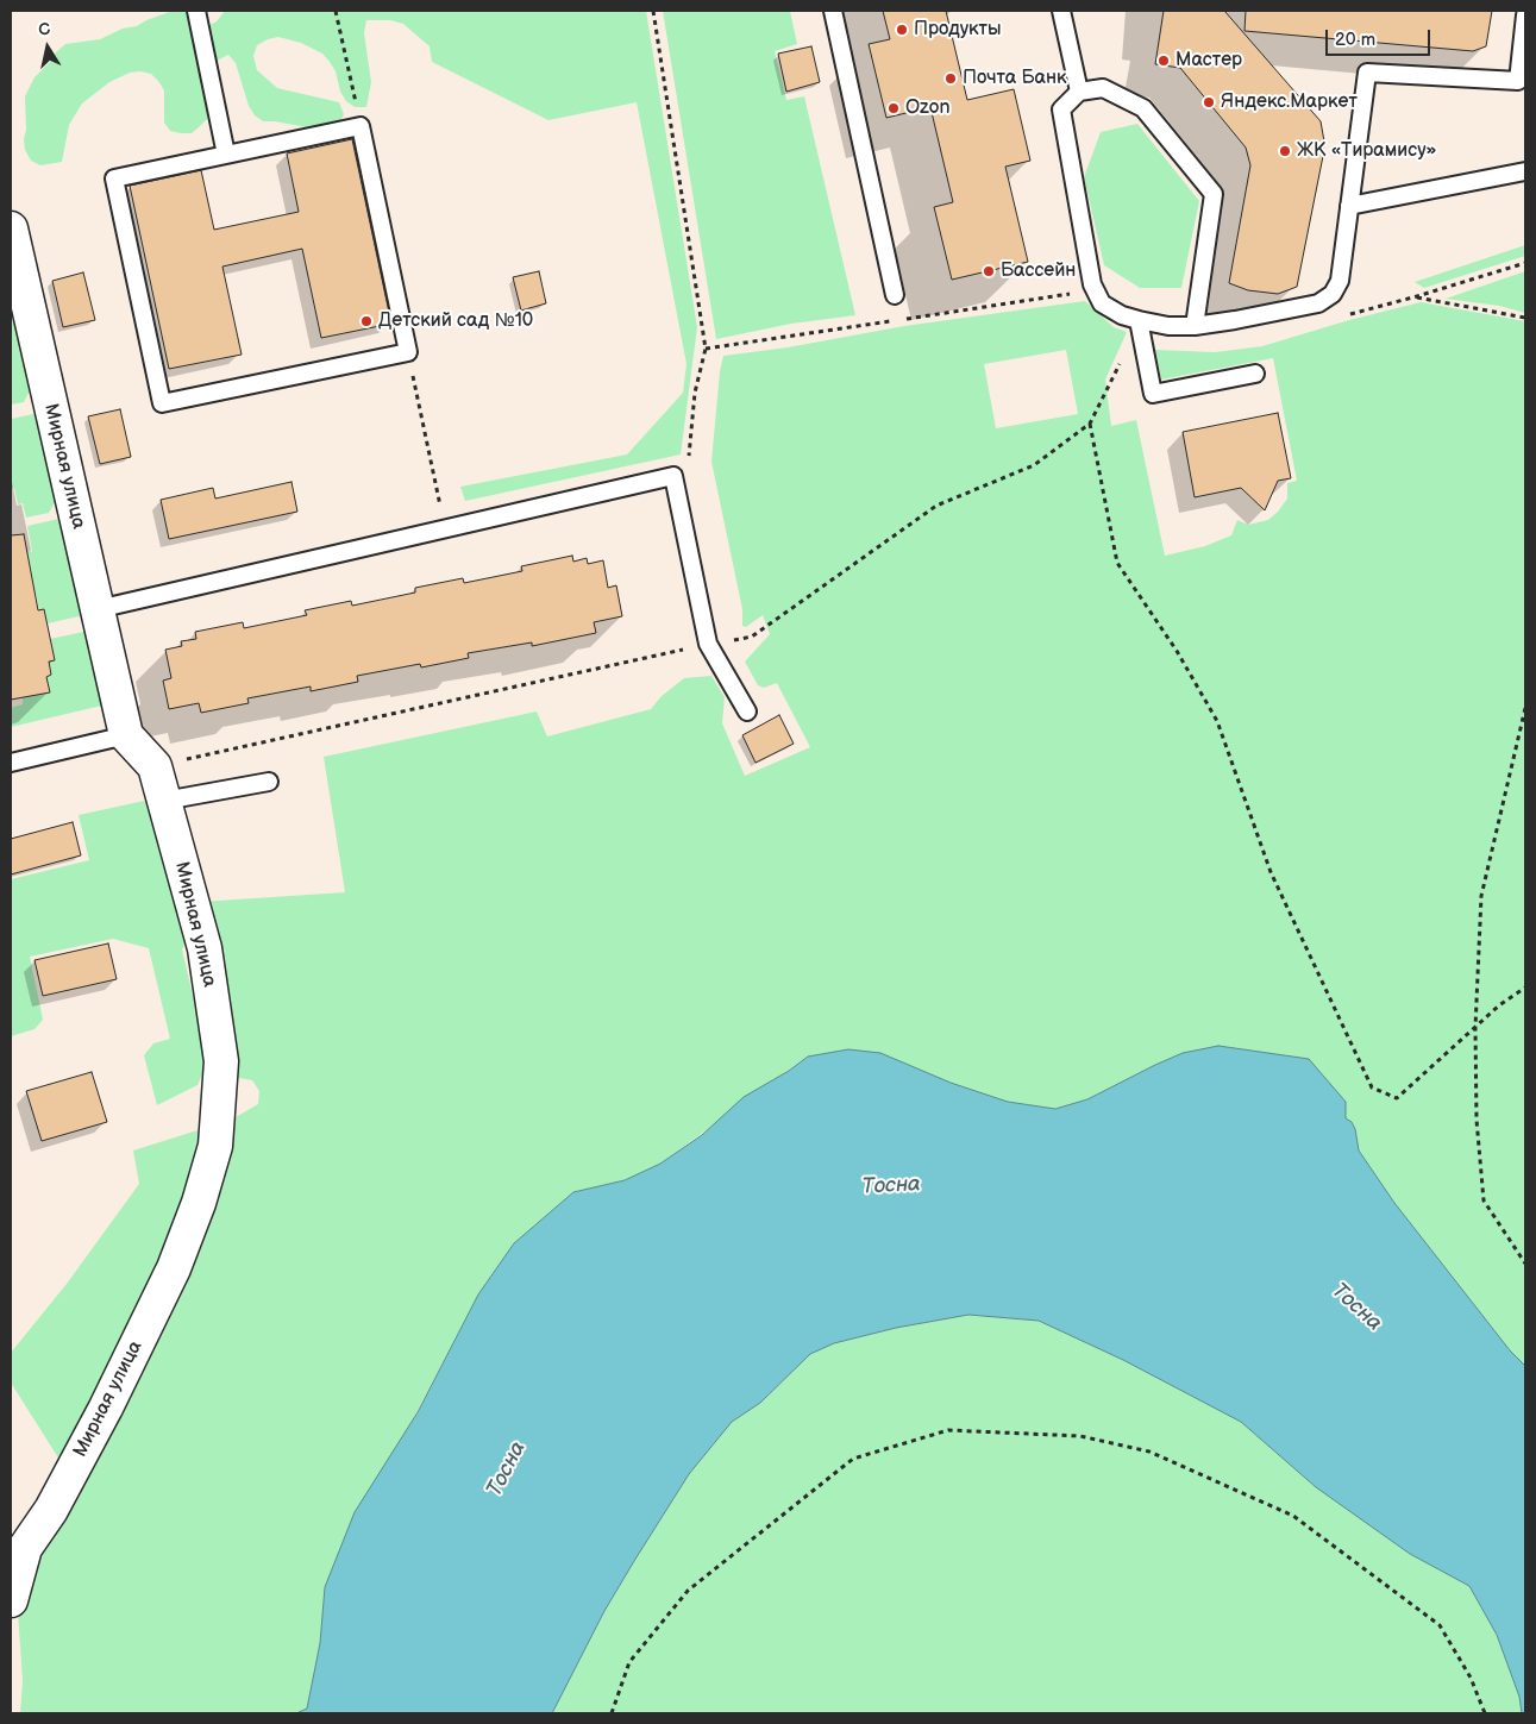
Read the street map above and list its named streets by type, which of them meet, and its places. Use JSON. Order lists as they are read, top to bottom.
{
  "streets": {
    "street": ["Мирная улица"]
  },
  "water": ["Тосна"],
  "places": [
    "Продукты",
    "Мастер",
    "Почта Банк",
    "Яндекс.Маркет",
    "Ozon",
    "ЖК «Тирамису»",
    "Бассейн",
    "Детский сад №10"
  ],
  "scale_bar": "20 m",
  "north": "top"
}
